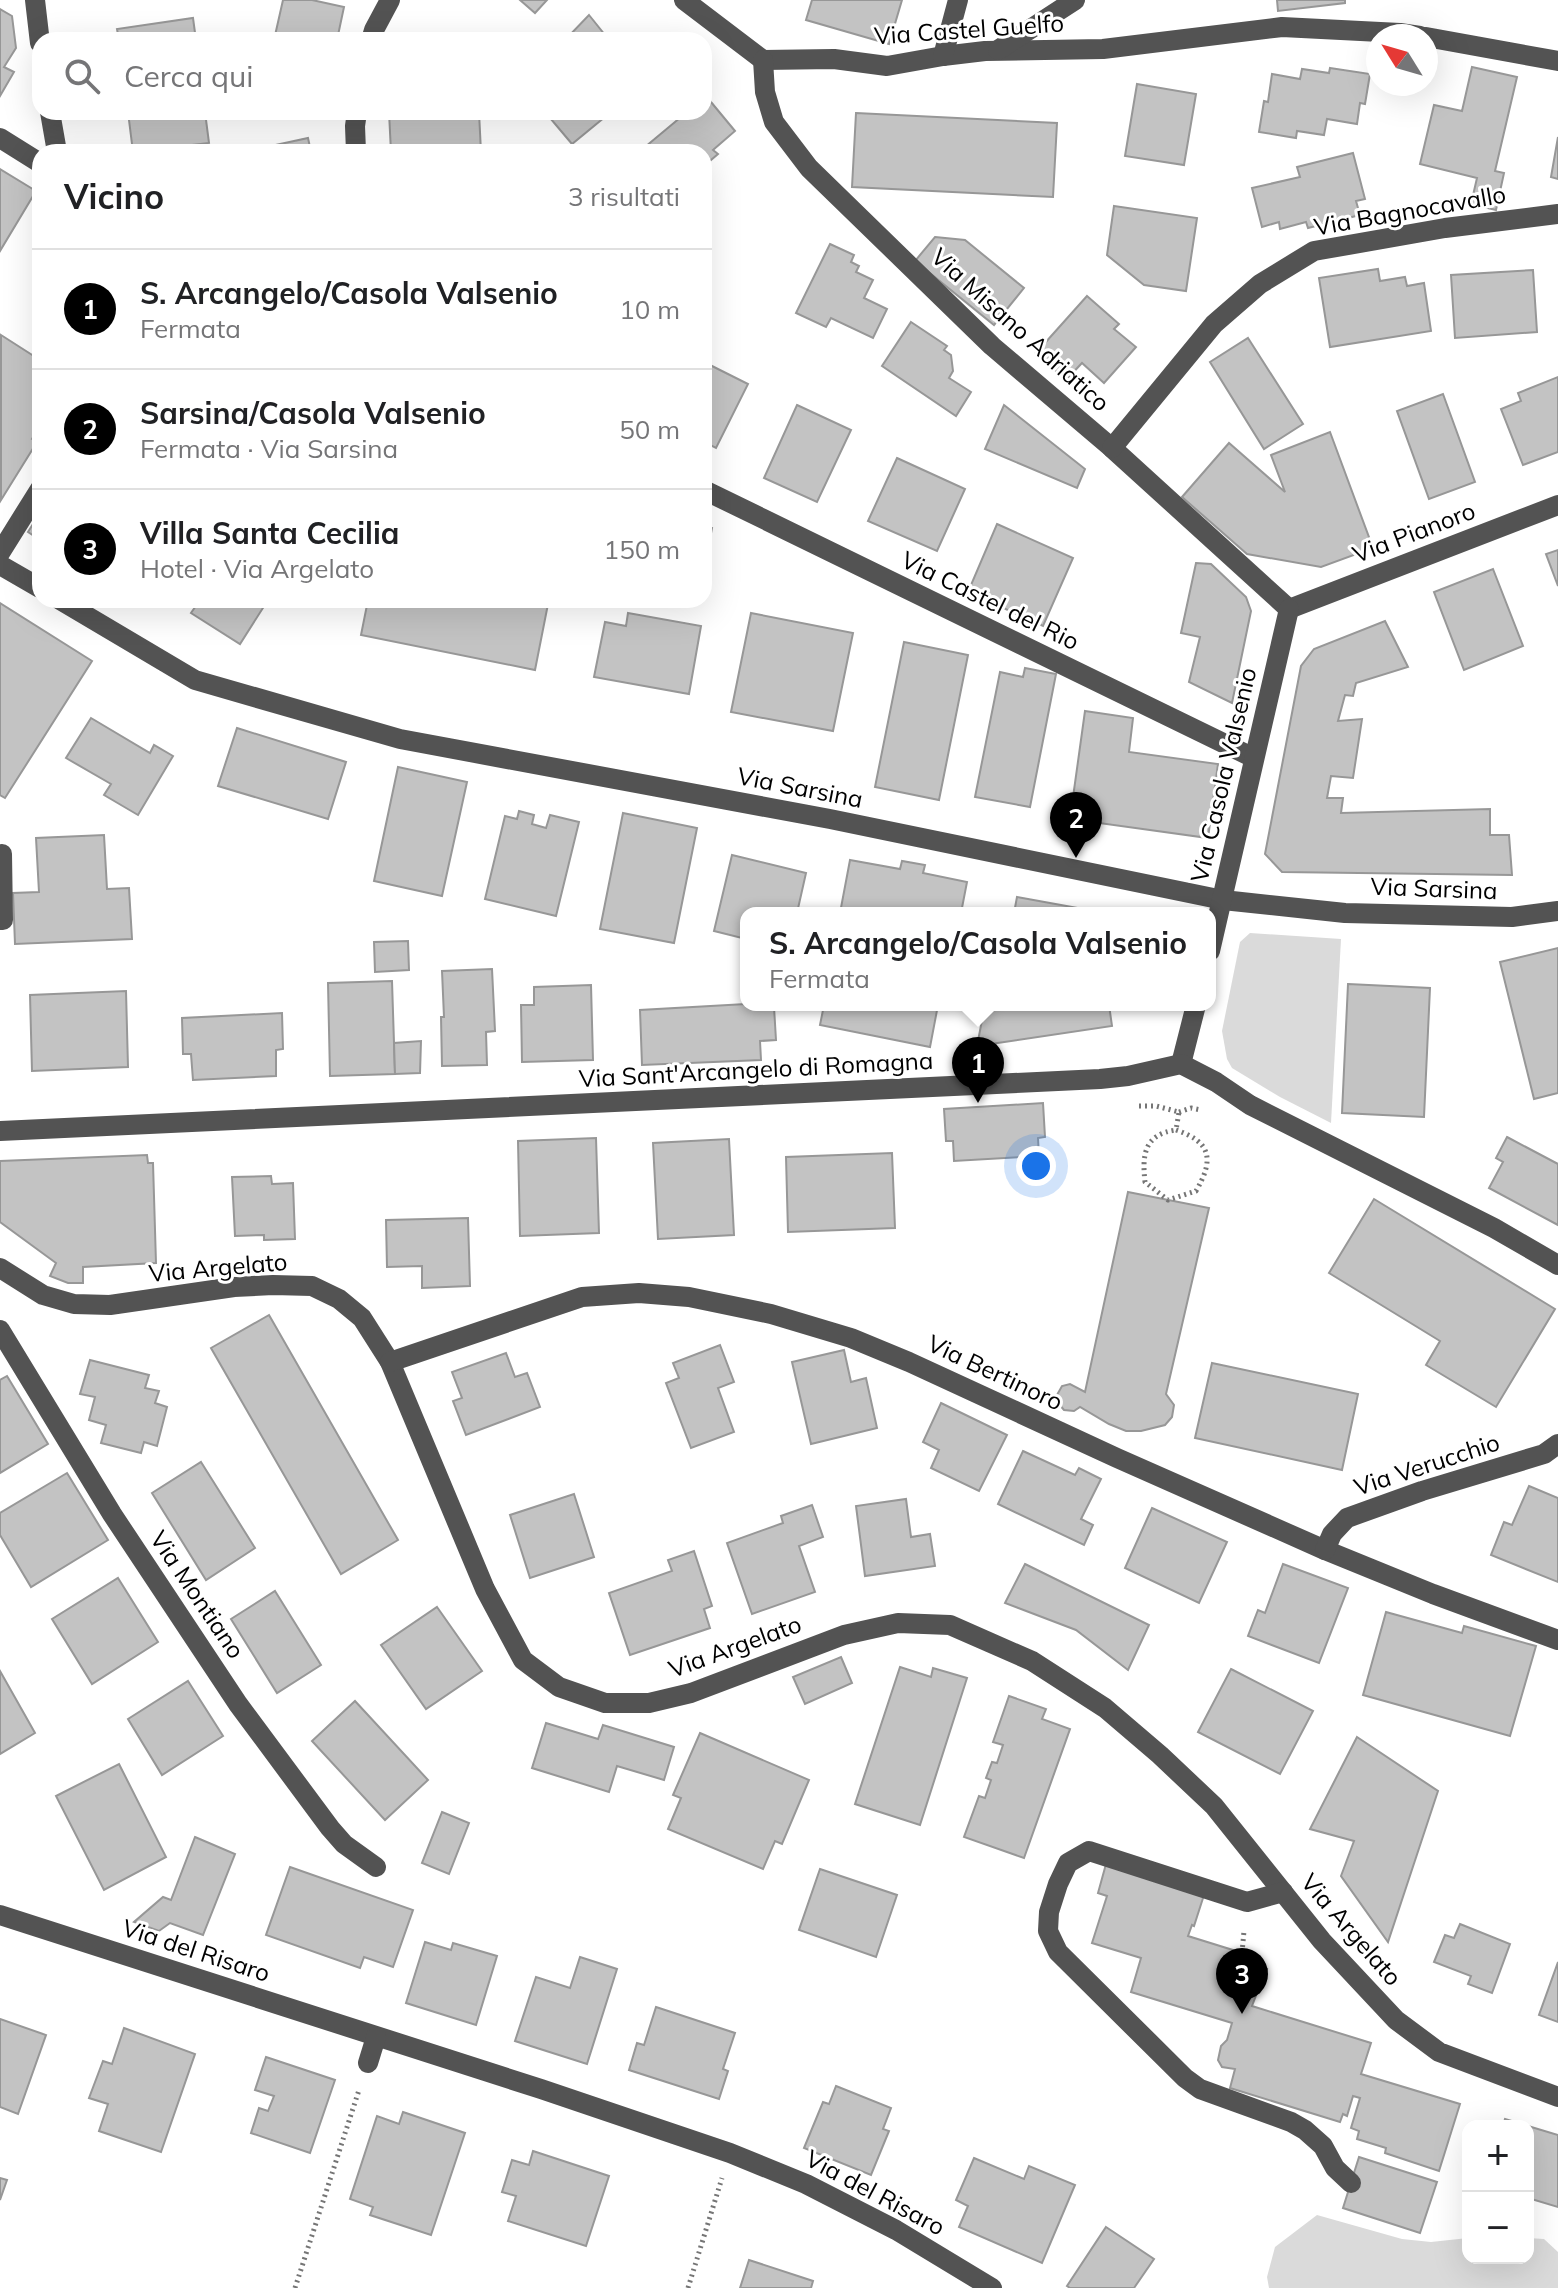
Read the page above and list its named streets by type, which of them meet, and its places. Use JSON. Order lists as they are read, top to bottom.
{
  "streets": {
    "street": [
      "Via Castel Guelfo",
      "Via Bagnocavallo",
      "Via Misano Adriatico",
      "Via Pianoro",
      "Via Castel del Rio",
      "Via Casola Valsenio",
      "Via Sarsina",
      "Via Sant'Arcangelo di Romagna",
      "Via Argelato",
      "Via Bertinoro",
      "Via Verucchio",
      "Via Montiano",
      "Via del Risaro"
    ]
  },
  "crossings": [
    ["Via Castel Guelfo", "Via Misano Adriatico"],
    ["Via Bagnocavallo", "Via Misano Adriatico"],
    ["Via Misano Adriatico", "Via Pianoro"],
    ["Via Misano Adriatico", "Via Casola Valsenio"],
    ["Via Pianoro", "Via Casola Valsenio"],
    ["Via Castel del Rio", "Via Casola Valsenio"],
    ["Via Casola Valsenio", "Via Sarsina"],
    ["Via Argelato", "Via Bertinoro"],
    ["Via Bertinoro", "Via Verucchio"]
  ],
  "north": "top left",
  "page": {
    "search": "Cerca qui",
    "heading": ["Vicino", "3 risultati"],
    "list": [
      {
        "mark": "1",
        "name": "S. Arcangelo/Casola Valsenio",
        "note": "Fermata",
        "value": "10 m"
      },
      {
        "mark": "2",
        "name": "Sarsina/Casola Valsenio",
        "note": "Fermata · Via Sarsina",
        "value": "50 m"
      },
      {
        "mark": "3",
        "name": "Villa Santa Cecilia",
        "note": "Hotel · Via Argelato",
        "value": "150 m"
      }
    ],
    "pins": ["2", "1", "3"],
    "popup": ["S. Arcangelo/Casola Valsenio", "Fermata"],
    "map_buttons": ["+", "−"]
  }
}
